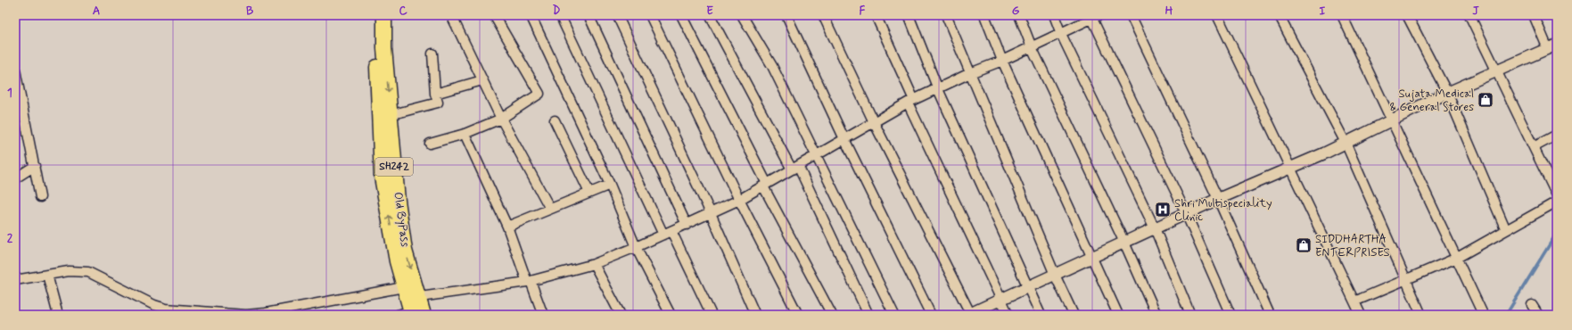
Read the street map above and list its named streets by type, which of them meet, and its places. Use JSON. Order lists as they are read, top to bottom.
{
  "streets": {
    "main road": ["SH242", "Old ByPass"]
  },
  "places": {
    "shop": ["Sujata Medical & General Stores", "SIDDHARTHA ENTERPRISES"],
    "hospital": ["Shri Multispeciality Clinic"]
  },
  "grid": {
    "columns": [
      "A",
      "B",
      "C",
      "D",
      "E",
      "F",
      "G",
      "H",
      "I",
      "J"
    ],
    "rows": ["1", "2"]
  }
}
